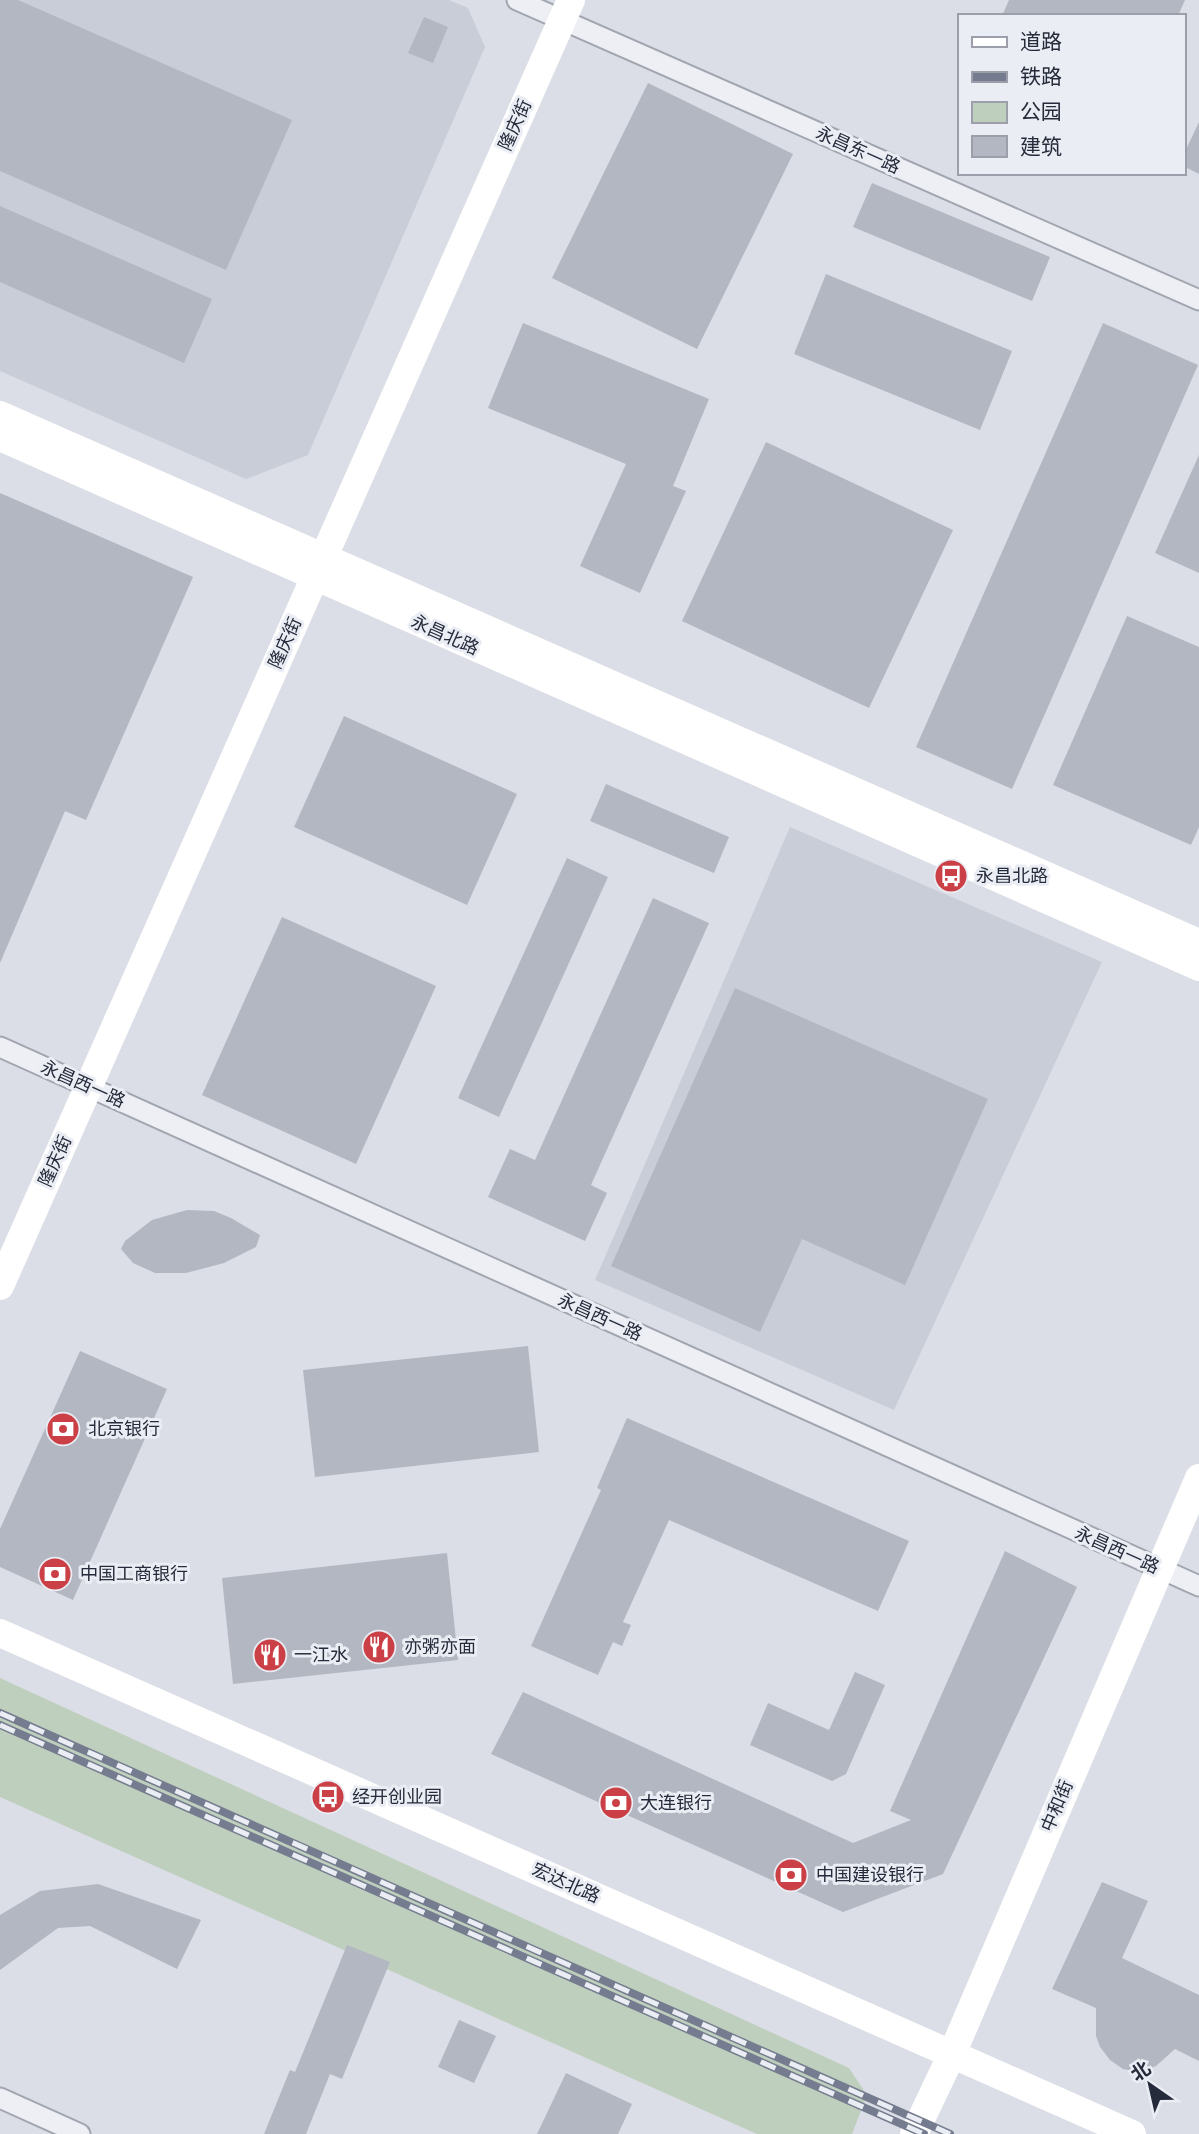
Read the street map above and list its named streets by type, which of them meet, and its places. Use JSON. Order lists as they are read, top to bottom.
{
  "streets": {
    "street": [
      "隆庆街",
      "永昌东一路",
      "永昌北路",
      "永昌西一路",
      "中和街",
      "宏达北路"
    ]
  },
  "crossings": [
    ["隆庆街", "永昌东一路"],
    ["隆庆街", "永昌北路"],
    ["隆庆街", "永昌西一路"],
    ["永昌西一路", "中和街"],
    ["中和街", "宏达北路"]
  ],
  "places": {
    "bus stop": ["永昌北路", "经开创业园"],
    "bank": [
      "北京银行",
      "中国工商银行",
      "大连银行",
      "中国建设银行"
    ],
    "restaurant": ["亦粥亦面", "一江水"]
  },
  "legend": [
    "道路",
    "铁路",
    "公园",
    "建筑"
  ],
  "north": "top left"
}
